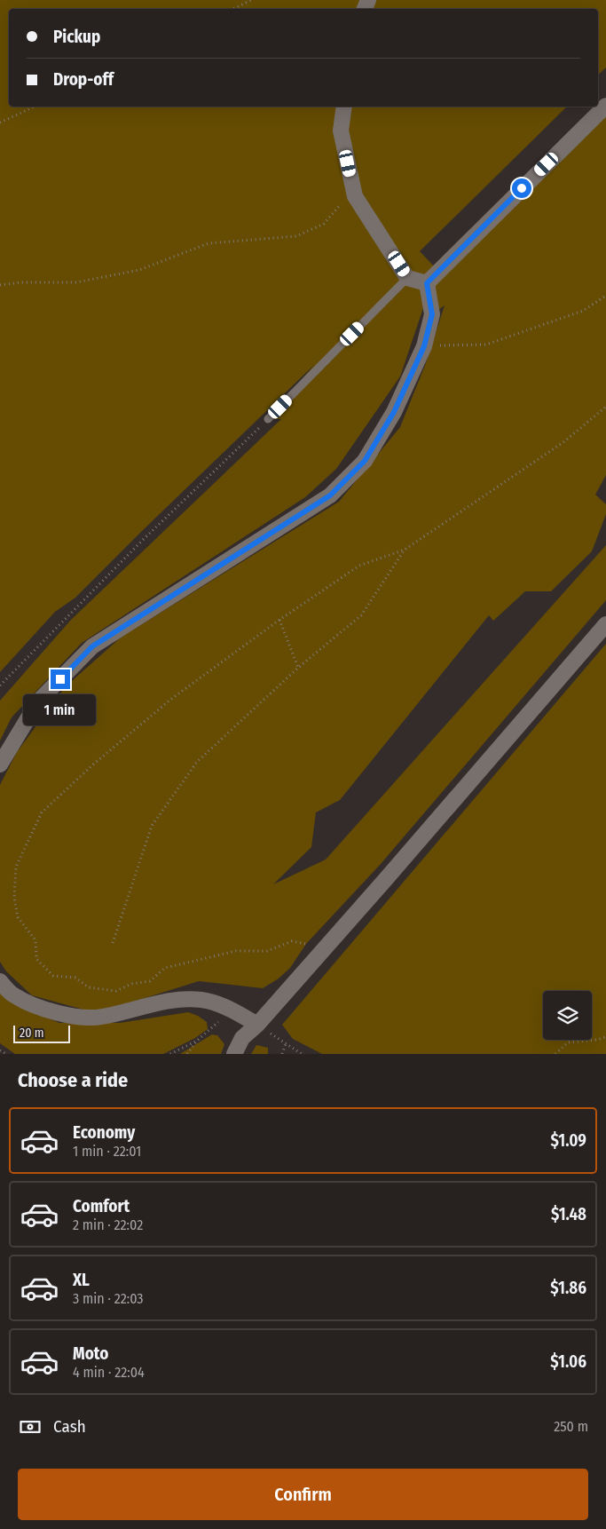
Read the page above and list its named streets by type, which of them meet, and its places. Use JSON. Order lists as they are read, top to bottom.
{
  "scale_bar": "20 m",
  "page": {
    "banner": ["Pickup", "Drop-off"],
    "bubble": "1 min",
    "scale": "20 m",
    "heading": "Choose a ride",
    "list": [
      {
        "name": "Economy",
        "note": "1 min · 22:01",
        "value": "$1.09"
      },
      {
        "name": "Comfort",
        "note": "2 min · 22:02",
        "value": "$1.48"
      },
      {
        "name": "XL",
        "note": "3 min · 22:03",
        "value": "$1.86"
      },
      {
        "name": "Moto",
        "note": "4 min · 22:04",
        "value": "$1.06"
      }
    ],
    "pay": ["Cash", "250 m"],
    "buttons": "Confirm"
  }
}
